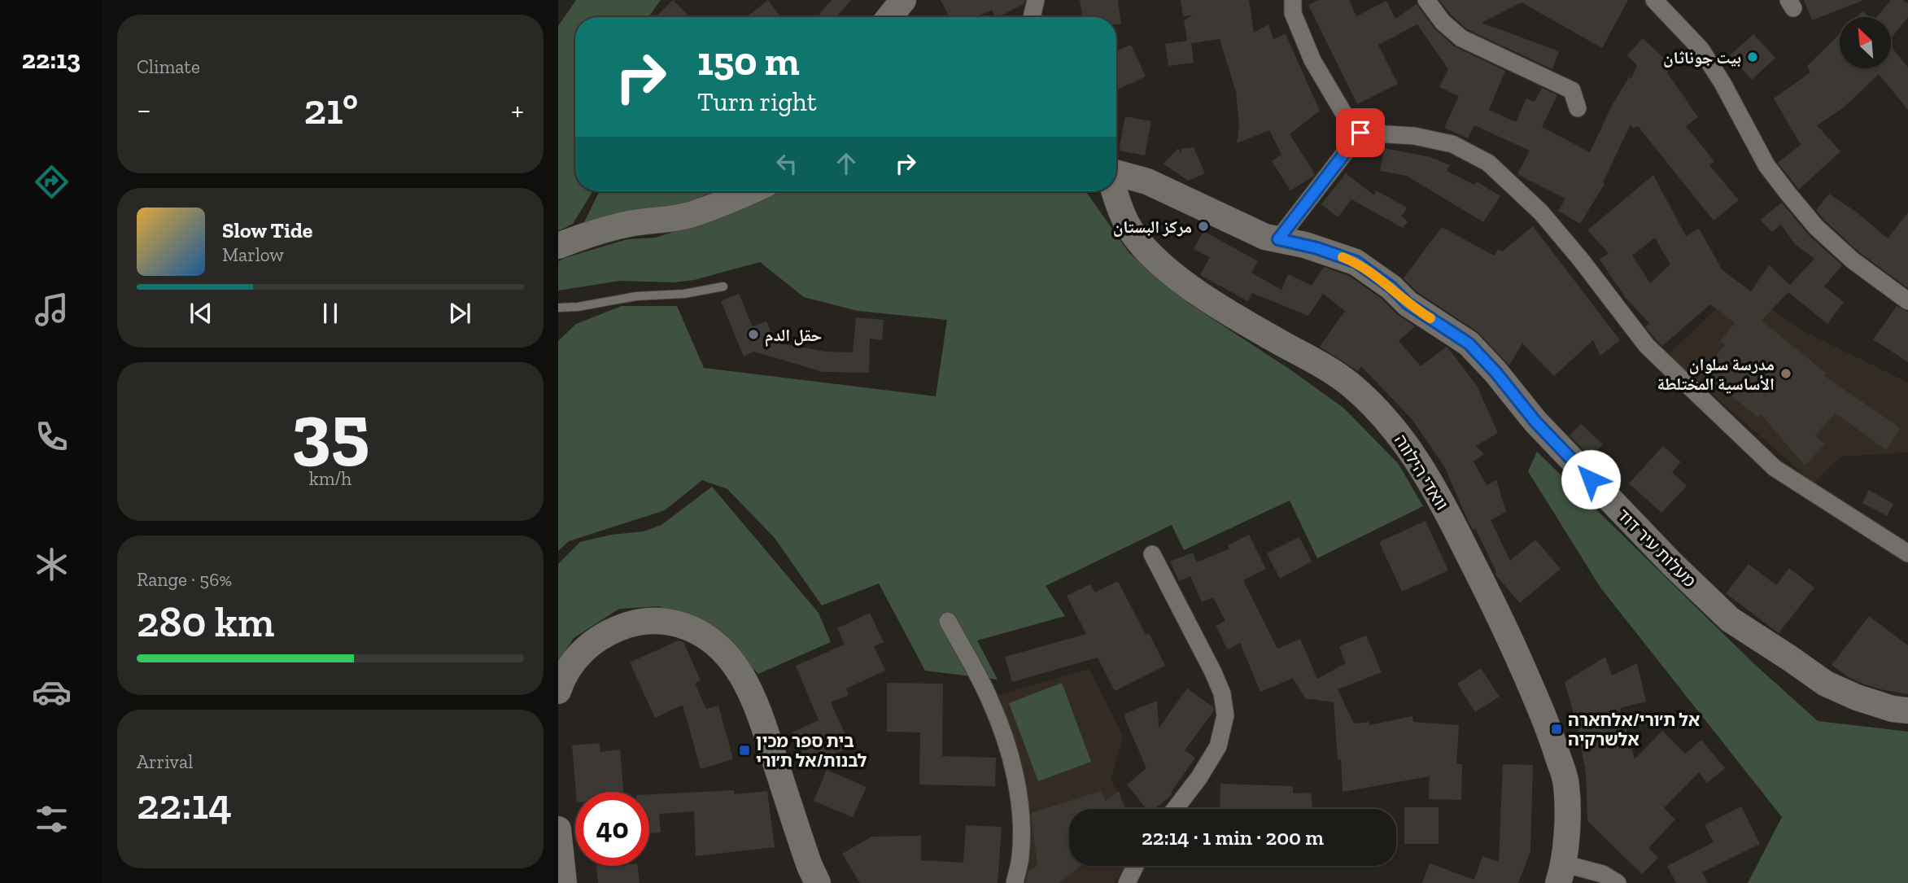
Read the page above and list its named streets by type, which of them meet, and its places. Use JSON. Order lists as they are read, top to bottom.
{
  "streets": {
    "street": ["וואדי הילווה", "מעלות עיר דוד"]
  },
  "places": {
    "other": [
      "بيت جوناثان",
      "مركز البستان",
      "حقل الدم",
      "مدرسة سلوان الأساسية المختلطة"
    ],
    "transit": ["אל ת׳ורי/אלחארה אלשרקיה", "בית ספר מכין לבנות/אל ת׳ורי"]
  },
  "north": "top left",
  "page": {
    "tabs": "22:13",
    "tile": [
      "Climate",
      ["35", "km/h"],
      ["Range · 56%", "280 km"],
      ["Arrival", "22:14"]
    ],
    "turn": ["150 m", "Turn right"],
    "heat": ["−", "21°", "+"],
    "song": ["Slow Tide", "Marlow"],
    "limit": "40",
    "trip": "22:14 · 1 min · 200 m"
  }
}
